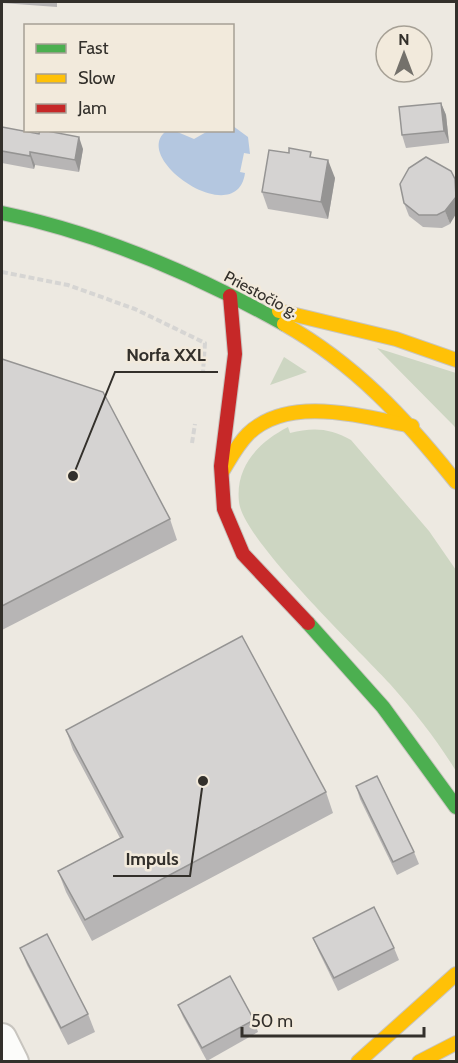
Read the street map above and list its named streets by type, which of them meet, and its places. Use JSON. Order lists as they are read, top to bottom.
{
  "streets": {
    "main road": ["Priestočio g."]
  },
  "places": ["Norfa XXL", "Impuls"],
  "legend": ["Fast", "Slow", "Jam"],
  "scale_bar": "50 m",
  "north": "top"
}
